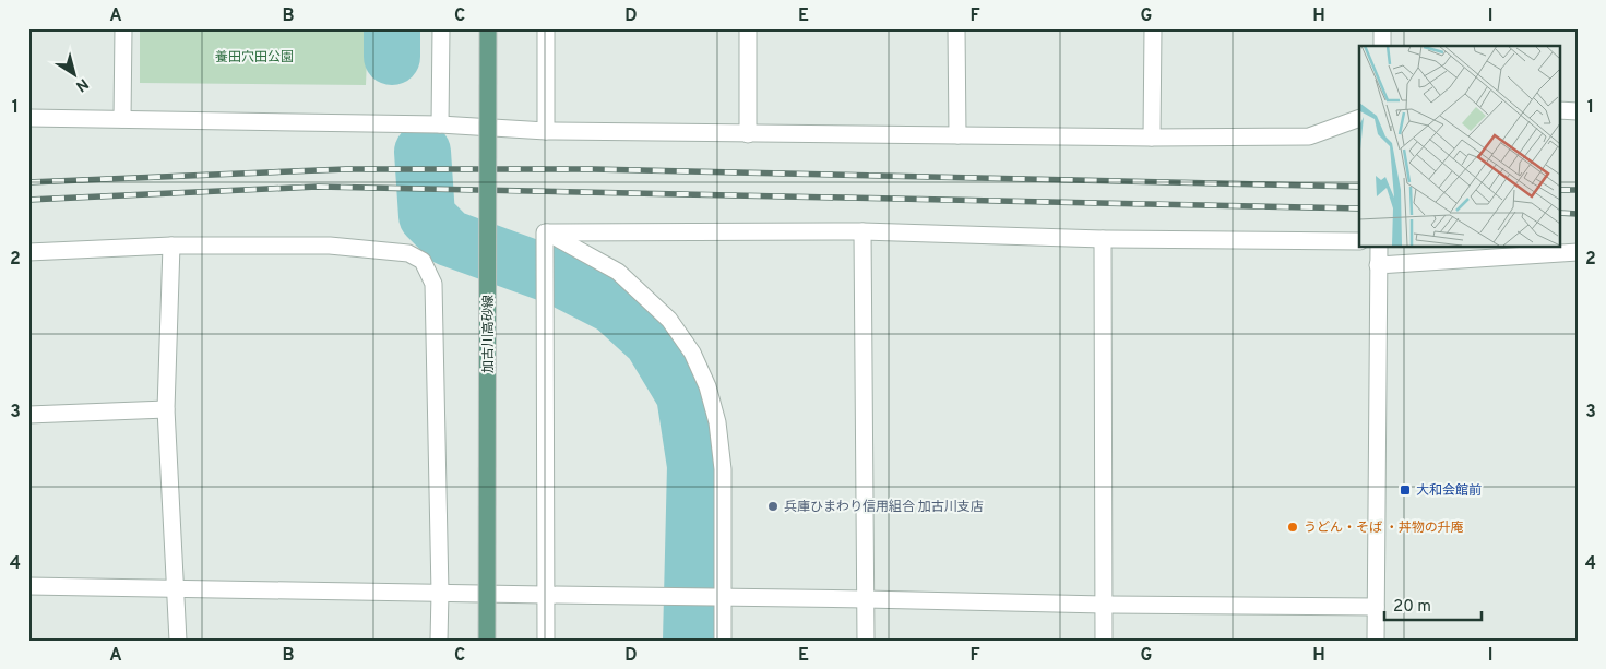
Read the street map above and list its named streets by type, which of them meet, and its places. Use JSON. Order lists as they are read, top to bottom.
{
  "streets": {
    "main road": ["加古川高砂線"]
  },
  "parks": ["養田穴田公園"],
  "places": {
    "transit": ["大和会館前"],
    "other": ["兵庫ひまわり信用組合 加古川支店", "うどん・そば ・丼物の升庵"]
  },
  "scale_bar": "20 m",
  "north": "bottom right",
  "grid": {
    "columns": [
      "A",
      "B",
      "C",
      "D",
      "E",
      "F",
      "G",
      "H",
      "I"
    ],
    "rows": [
      "1",
      "2",
      "3",
      "4"
    ]
  }
}
